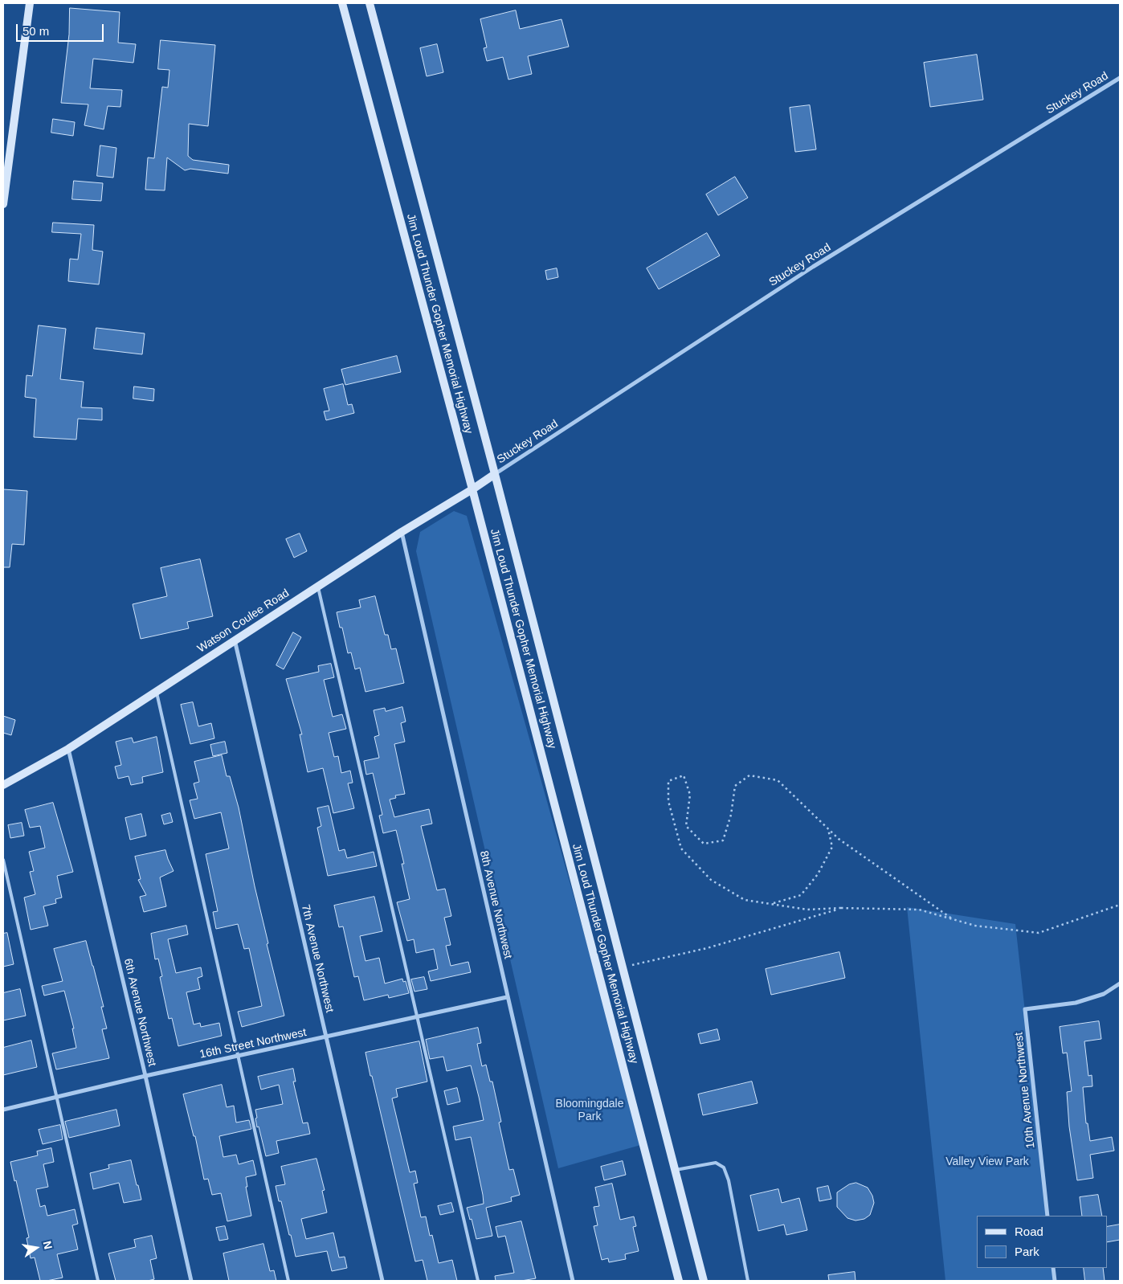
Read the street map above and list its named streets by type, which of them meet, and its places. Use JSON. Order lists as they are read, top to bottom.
{
  "streets": {
    "main road": ["Jim Loud Thunder Gopher Memorial Highway", "Watson Coulee Road"],
    "street": [
      "Stuckey Road",
      "8th Avenue Northwest",
      "7th Avenue Northwest",
      "6th Avenue Northwest",
      "16th Street Northwest",
      "10th Avenue Northwest"
    ]
  },
  "crossings": [
    ["Stuckey Road", "Jim Loud Thunder Gopher Memorial Highway"],
    ["Stuckey Road", "Watson Coulee Road"],
    ["Jim Loud Thunder Gopher Memorial Highway", "Watson Coulee Road"],
    ["Watson Coulee Road", "8th Avenue Northwest"],
    ["Watson Coulee Road", "7th Avenue Northwest"],
    ["Watson Coulee Road", "6th Avenue Northwest"],
    ["8th Avenue Northwest", "16th Street Northwest"],
    ["7th Avenue Northwest", "16th Street Northwest"],
    ["6th Avenue Northwest", "16th Street Northwest"]
  ],
  "parks": ["Bloomingdale Park", "Valley View Park"],
  "legend": ["Road", "Park"],
  "scale_bar": "50 m",
  "north": "right"
}
